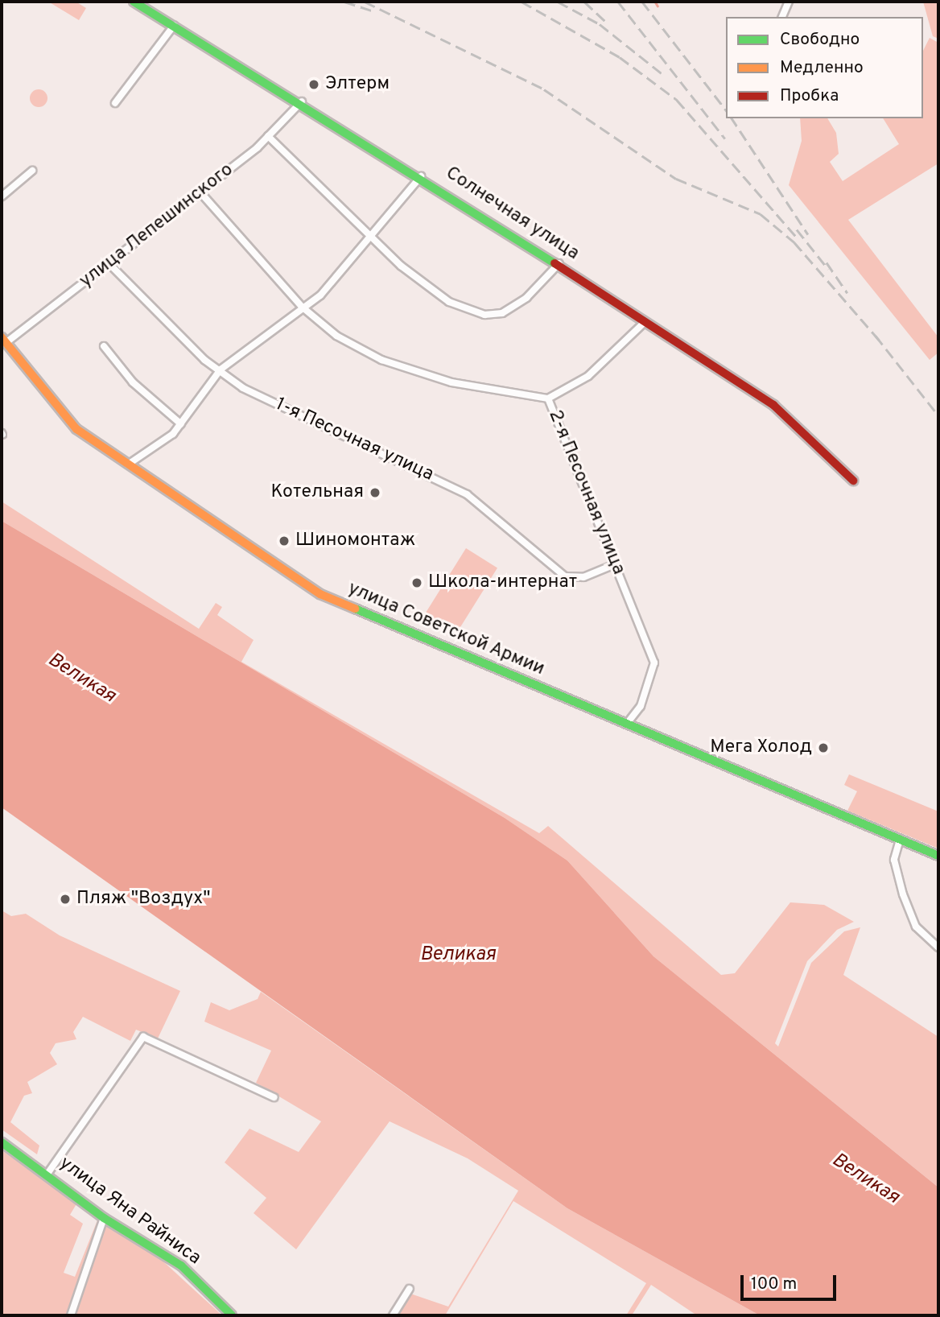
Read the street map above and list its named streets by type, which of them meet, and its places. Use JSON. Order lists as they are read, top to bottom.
{
  "streets": {
    "street": [
      "Солнечная улица",
      "улица Лепешинского",
      "1-я Песочная улица",
      "2-я Песочная улица",
      "улица Советской Армии",
      "улица Яна Райниса"
    ]
  },
  "crossings": [
    ["Солнечная улица", "улица Лепешинского"],
    ["улица Лепешинского", "1-я Песочная улица"],
    ["улица Лепешинского", "2-я Песочная улица"],
    ["улица Лепешинского", "улица Советской Армии"],
    ["1-я Песочная улица", "2-я Песочная улица"],
    ["2-я Песочная улица", "улица Советской Армии"]
  ],
  "water": ["Великая"],
  "places": [
    "Элтерм",
    "Котельная",
    "Шиномонтаж",
    "Школа-интернат",
    "Мега Холод",
    "Пляж \"Воздух\""
  ],
  "legend": ["Свободно", "Медленно", "Пробка"],
  "scale_bar": "100 m"
}
